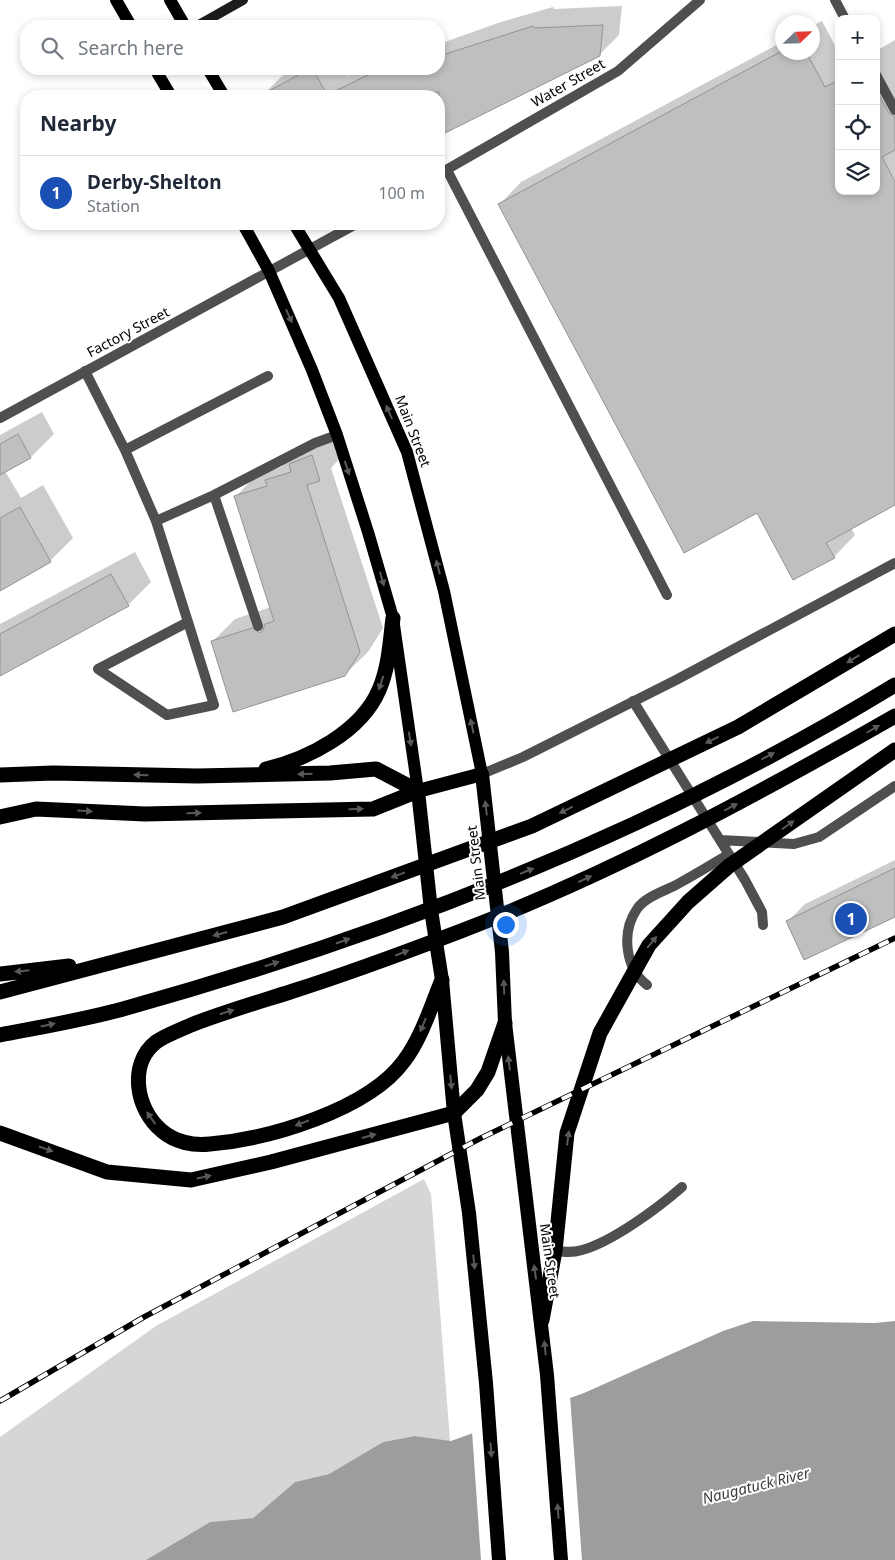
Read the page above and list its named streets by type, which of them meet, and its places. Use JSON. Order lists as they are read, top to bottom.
{
  "streets": {
    "highway": ["Main Street"],
    "street": ["Water Street", "Factory Street"]
  },
  "water": ["Naugatuck River"],
  "north": "top right",
  "page": {
    "map_buttons": ["+", "−"],
    "search": "Search here",
    "heading": "Nearby",
    "list": [
      {
        "mark": "1",
        "name": "Derby-Shelton",
        "note": "Station",
        "value": "100 m"
      }
    ],
    "pins": "1"
  }
}
